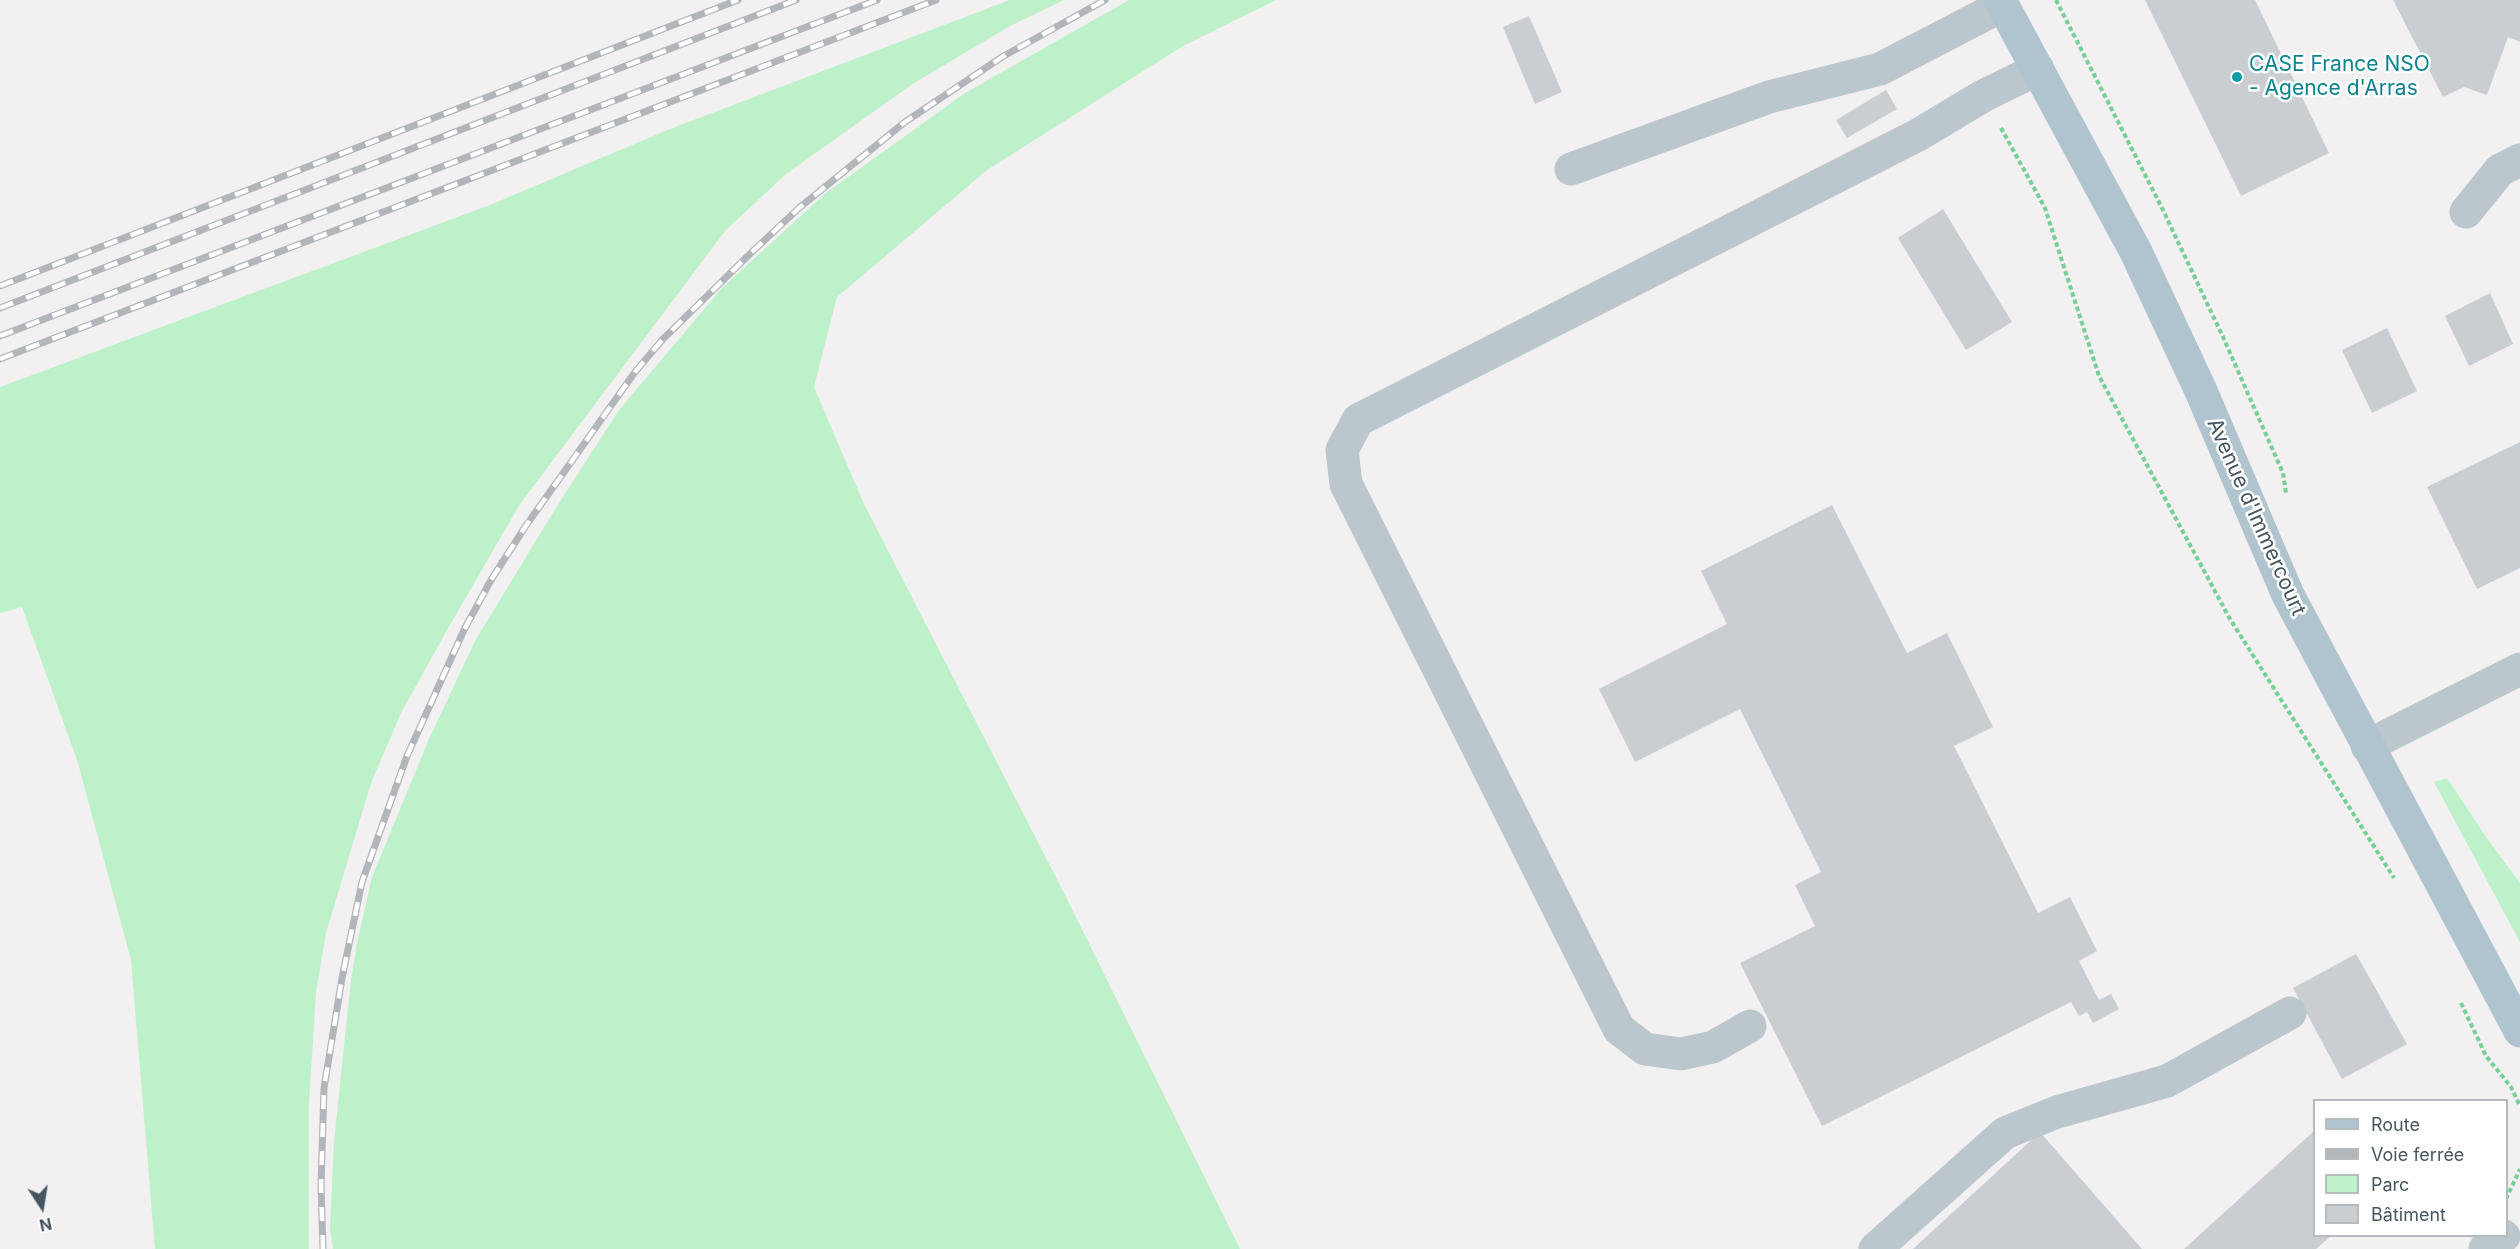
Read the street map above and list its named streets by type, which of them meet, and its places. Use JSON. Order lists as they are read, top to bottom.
{
  "streets": {
    "main road": ["Avenue d'Immercourt"]
  },
  "places": ["CASE France NSO - Agence d'Arras"],
  "legend": [
    "Route",
    "Voie ferrée",
    "Parc",
    "Bâtiment"
  ],
  "north": "bottom"
}
